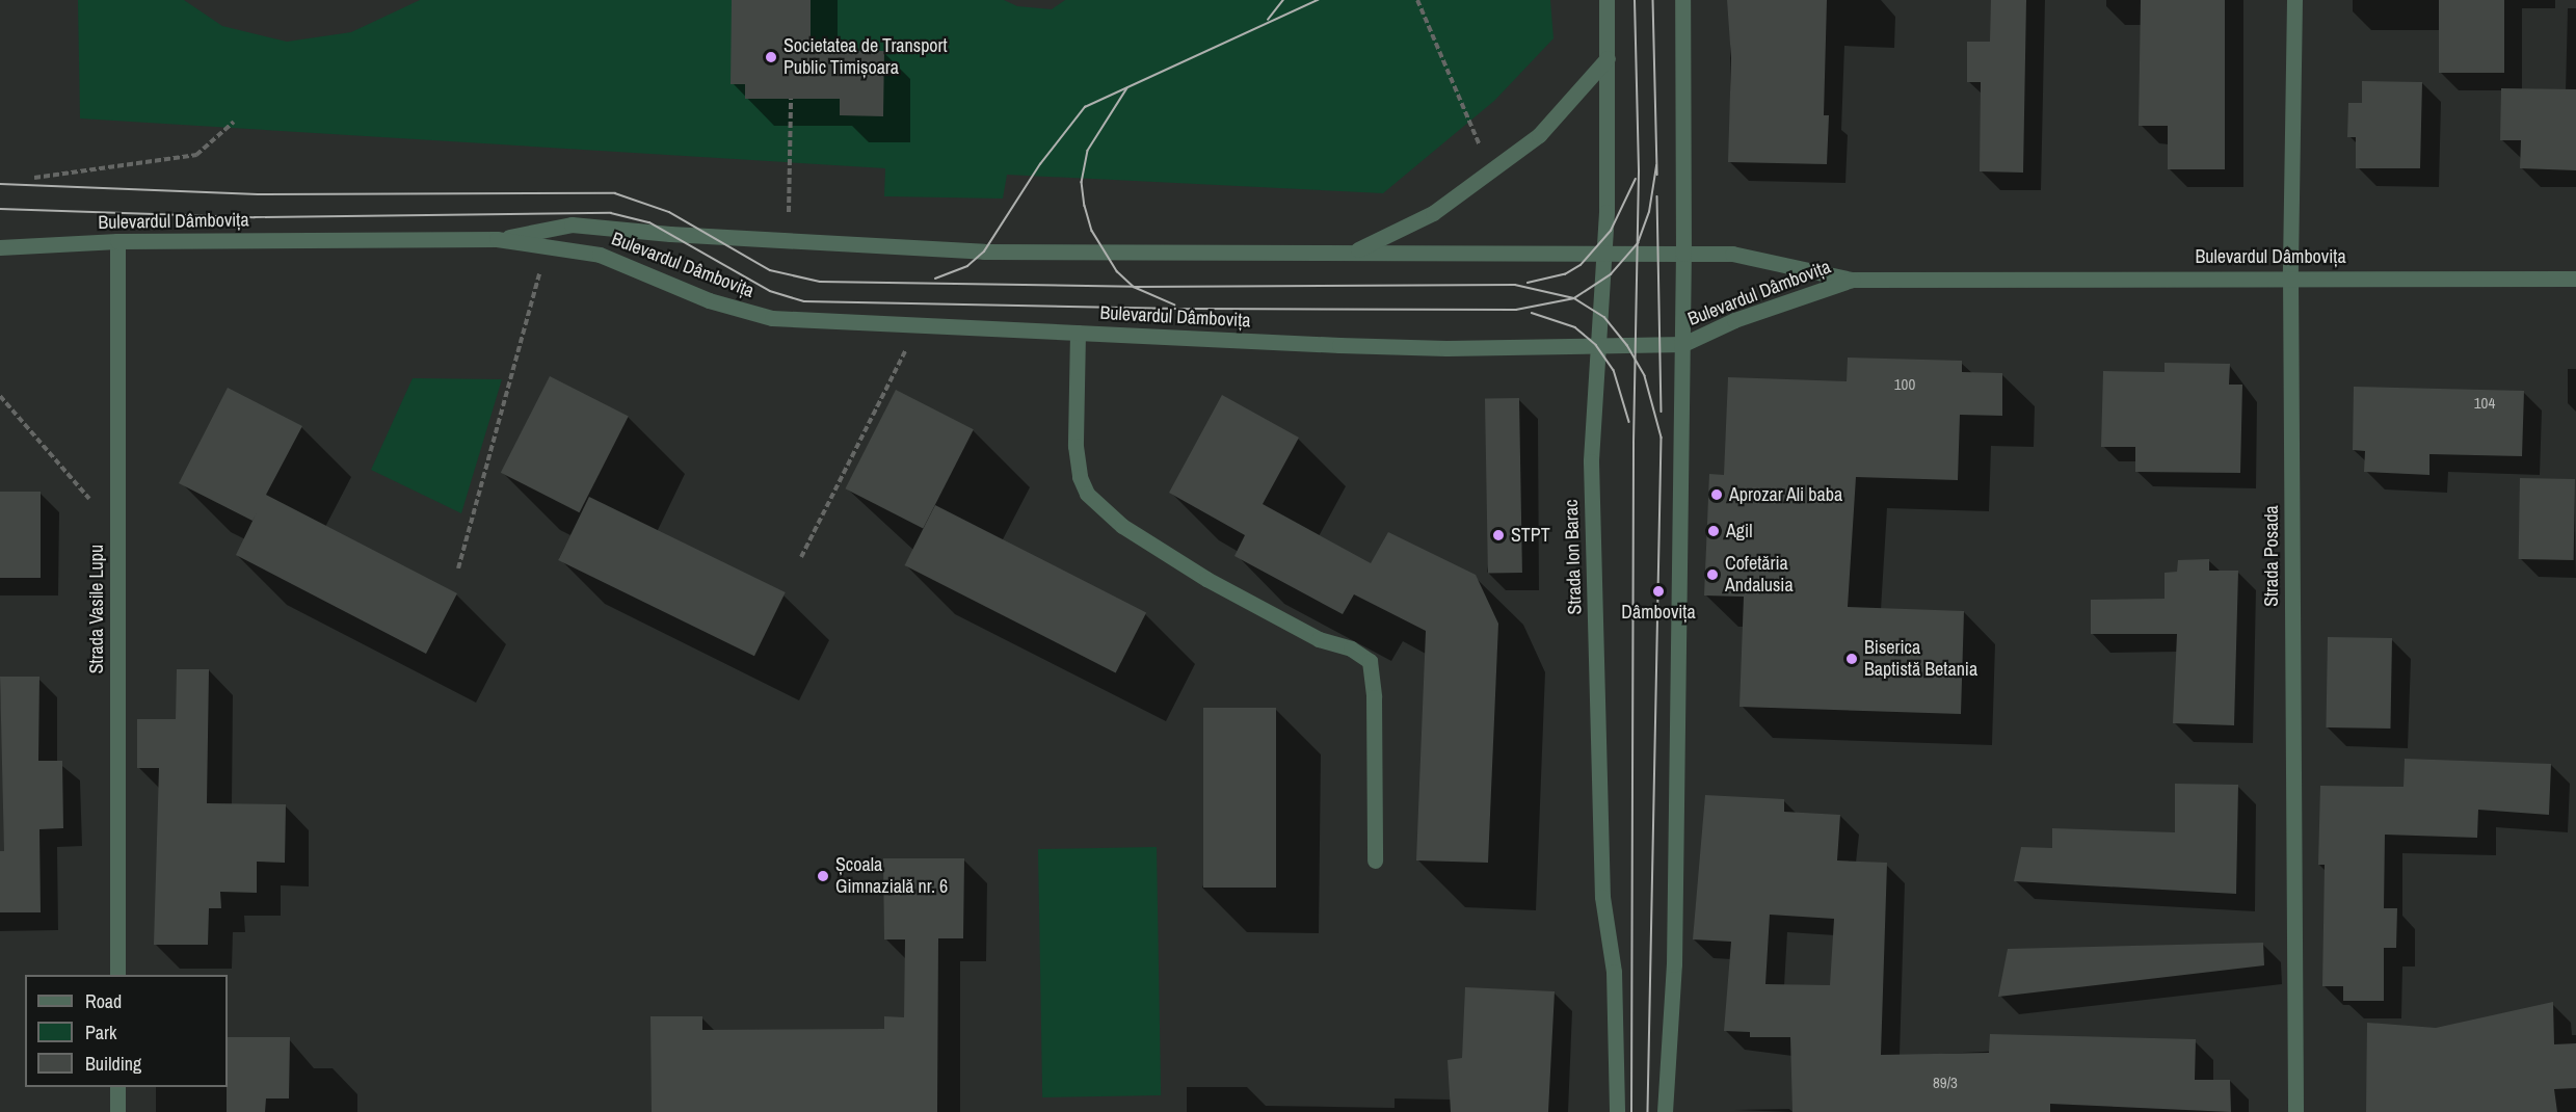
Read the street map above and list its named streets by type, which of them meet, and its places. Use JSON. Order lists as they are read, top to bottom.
{
  "streets": {
    "street": [
      "Bulevardul Dâmbovița",
      "Strada Posada",
      "Strada Ion Barac",
      "Strada Vasile Lupu"
    ]
  },
  "crossings": [
    ["Bulevardul Dâmbovița", "Strada Posada"],
    ["Bulevardul Dâmbovița", "Strada Ion Barac"],
    ["Bulevardul Dâmbovița", "Strada Vasile Lupu"]
  ],
  "places": [
    "Societatea de Transport Public Timișoara",
    "Aprozar Ali baba",
    "Agil",
    "STPT",
    "Cofetăria Andalusia",
    "Dâmbovița",
    "Biserica Baptistă Betania",
    "Școala Gimnazială nr. 6"
  ],
  "house_numbers": ["100", "104", "89/3"],
  "legend": ["Road", "Park", "Building"]
}
